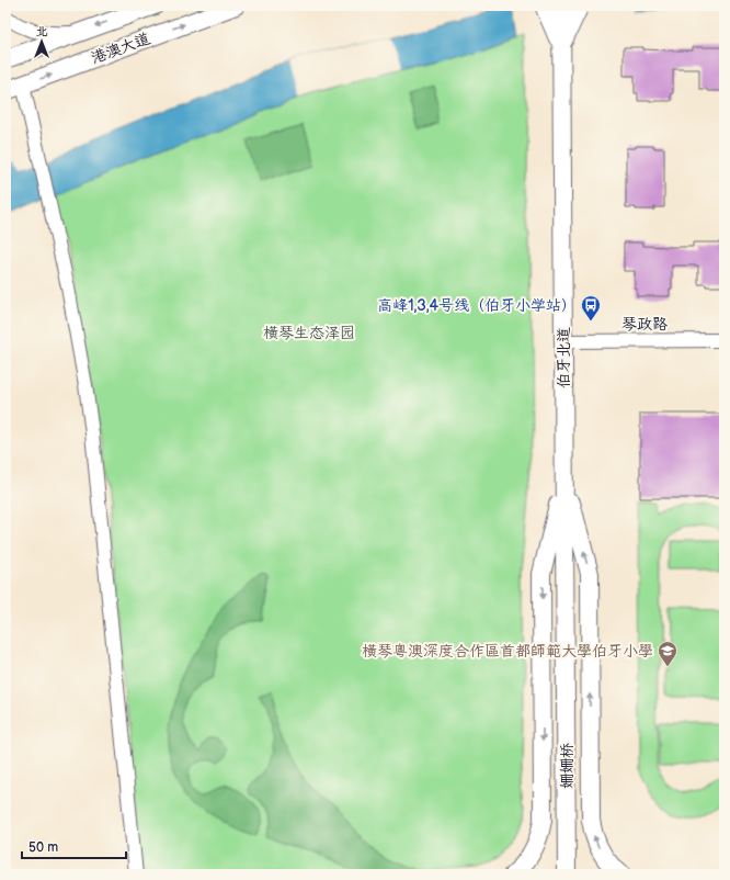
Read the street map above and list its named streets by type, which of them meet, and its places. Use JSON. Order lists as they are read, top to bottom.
{
  "streets": {
    "main road": ["港澳大道", "伯牙北道", "姗姗桥"],
    "street": ["琴政路"]
  },
  "crossings": [
    ["琴政路", "伯牙北道"],
    ["伯牙北道", "姗姗桥"]
  ],
  "parks": ["横琴生态泽园"],
  "places": {
    "bus stop": ["高峰1,3,4号线（伯牙小学站）"],
    "school or university": ["橫琴粵澳深度合作區首都師範大學伯牙小學"]
  },
  "scale_bar": "50 m",
  "north": "top"
}
